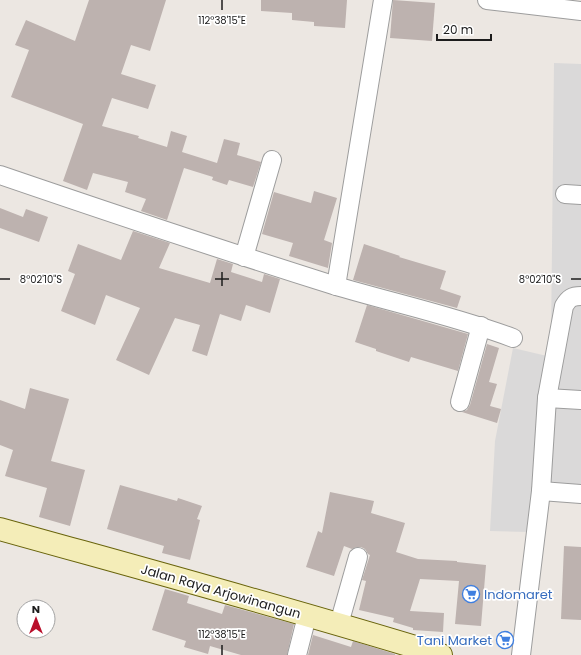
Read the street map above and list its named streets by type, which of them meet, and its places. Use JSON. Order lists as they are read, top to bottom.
{
  "streets": {
    "main road": ["Jalan Raya Arjowinangun"]
  },
  "places": {
    "supermarket": ["Indomaret", "Tani Market"]
  },
  "scale_bar": "20 m",
  "north": "top",
  "coordinates": ["112°38'15\"E", "8°02'10\"S"]
}
